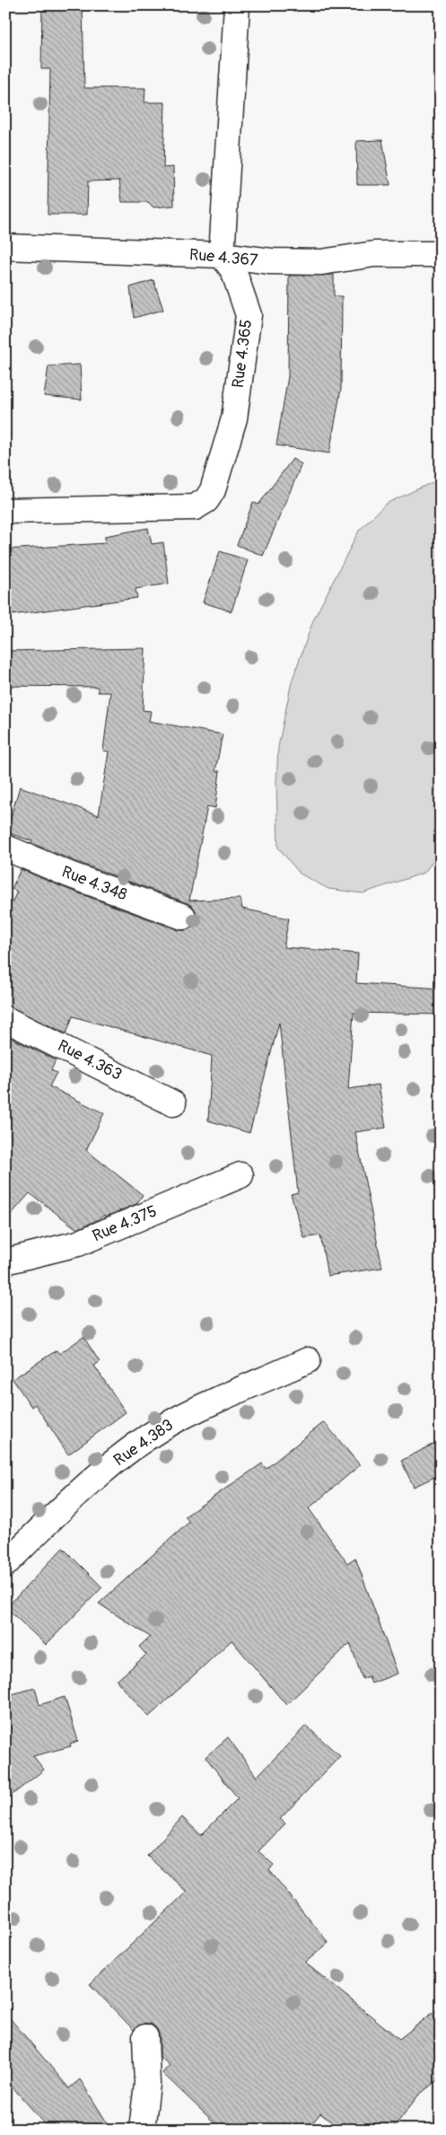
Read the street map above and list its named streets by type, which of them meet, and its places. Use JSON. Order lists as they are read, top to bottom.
{
  "streets": {
    "street": [
      "Rue 4.367",
      "Rue 4.365",
      "Rue 4.348",
      "Rue 4.363",
      "Rue 4.375",
      "Rue 4.383"
    ]
  },
  "crossings": [
    ["Rue 4.367", "Rue 4.365"]
  ]
}
